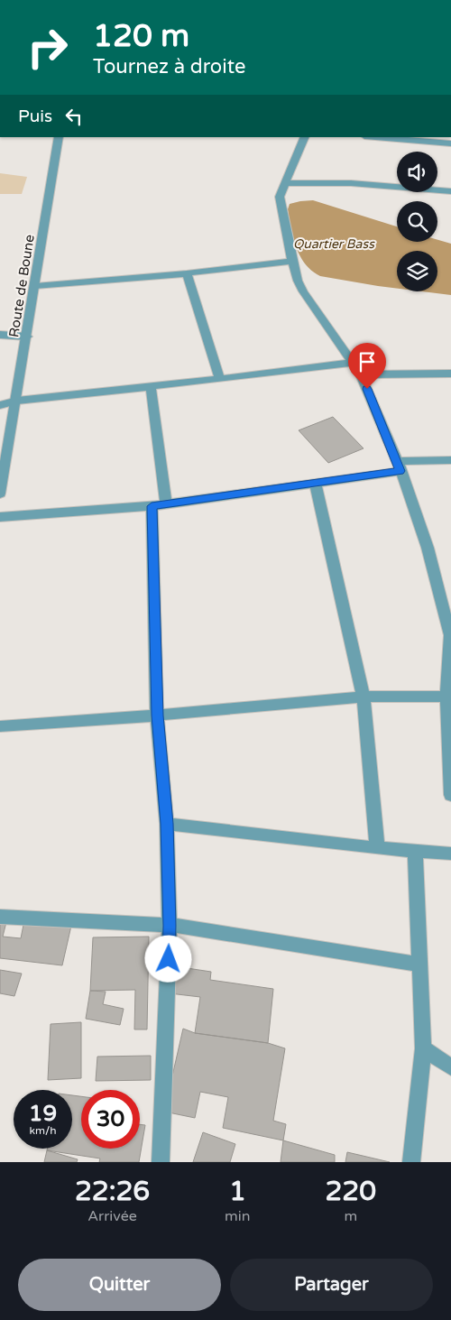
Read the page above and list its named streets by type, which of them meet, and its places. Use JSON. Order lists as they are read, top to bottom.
{
  "streets": {
    "street": ["Route de Boune"]
  },
  "water": ["Quartier Bass"],
  "page": {
    "turn": ["120 m", "Tournez à droite"],
    "then": "Puis",
    "speed": "19 km/h",
    "limit": "30",
    "eta": [
      "22:26",
      "Arrivée",
      "1",
      "min",
      "220",
      "m"
    ],
    "buttons": ["Quitter", "Partager"]
  }
}
